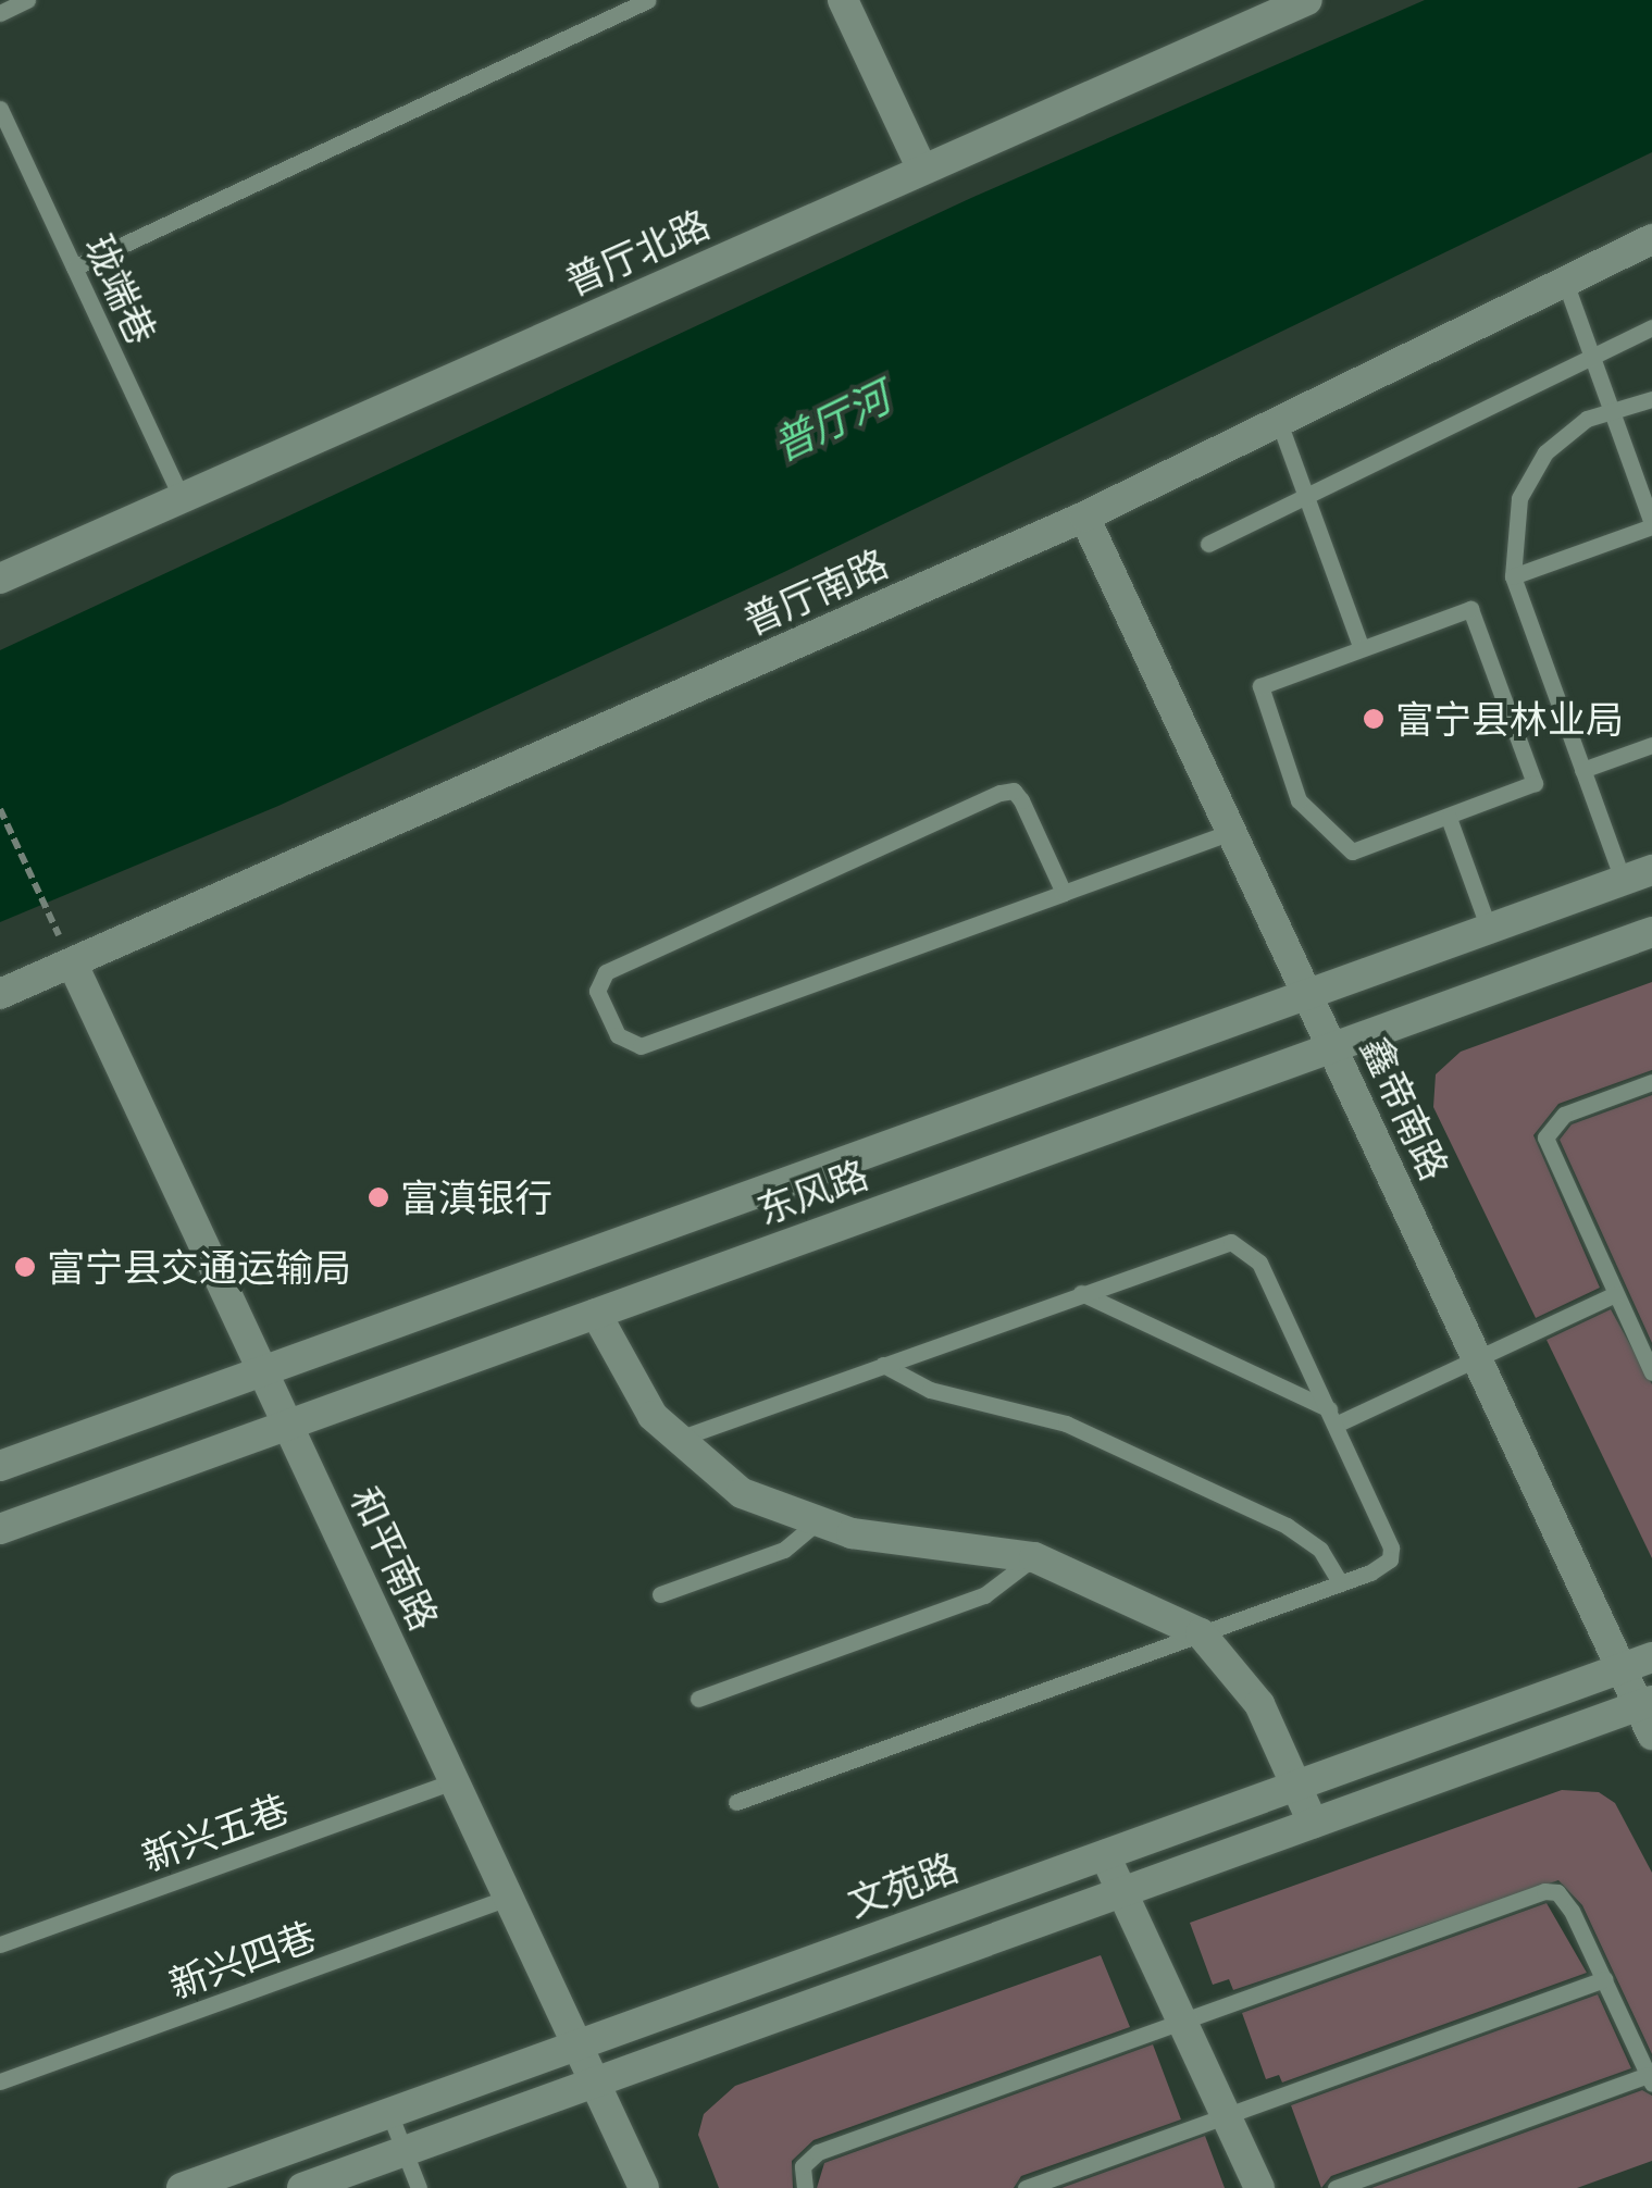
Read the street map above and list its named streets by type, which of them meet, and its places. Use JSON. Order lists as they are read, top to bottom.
{
  "streets": {
    "street": [
      "普厅北路",
      "普厅南路",
      "鑫帝南路",
      "东风路",
      "和平南路",
      "文苑路"
    ],
    "lane": ["珑端巷", "新兴五巷", "新兴四巷"]
  },
  "crossings": [
    ["普厅北路", "珑端巷"],
    ["普厅南路", "鑫帝南路"],
    ["普厅南路", "和平南路"],
    ["鑫帝南路", "东风路"],
    ["鑫帝南路", "文苑路"],
    ["东风路", "和平南路"],
    ["和平南路", "新兴五巷"],
    ["和平南路", "文苑路"],
    ["和平南路", "新兴四巷"]
  ],
  "water": ["普厅河"],
  "places": ["富宁县林业局", "富滇银行", "富宁县交通运输局"]
}
